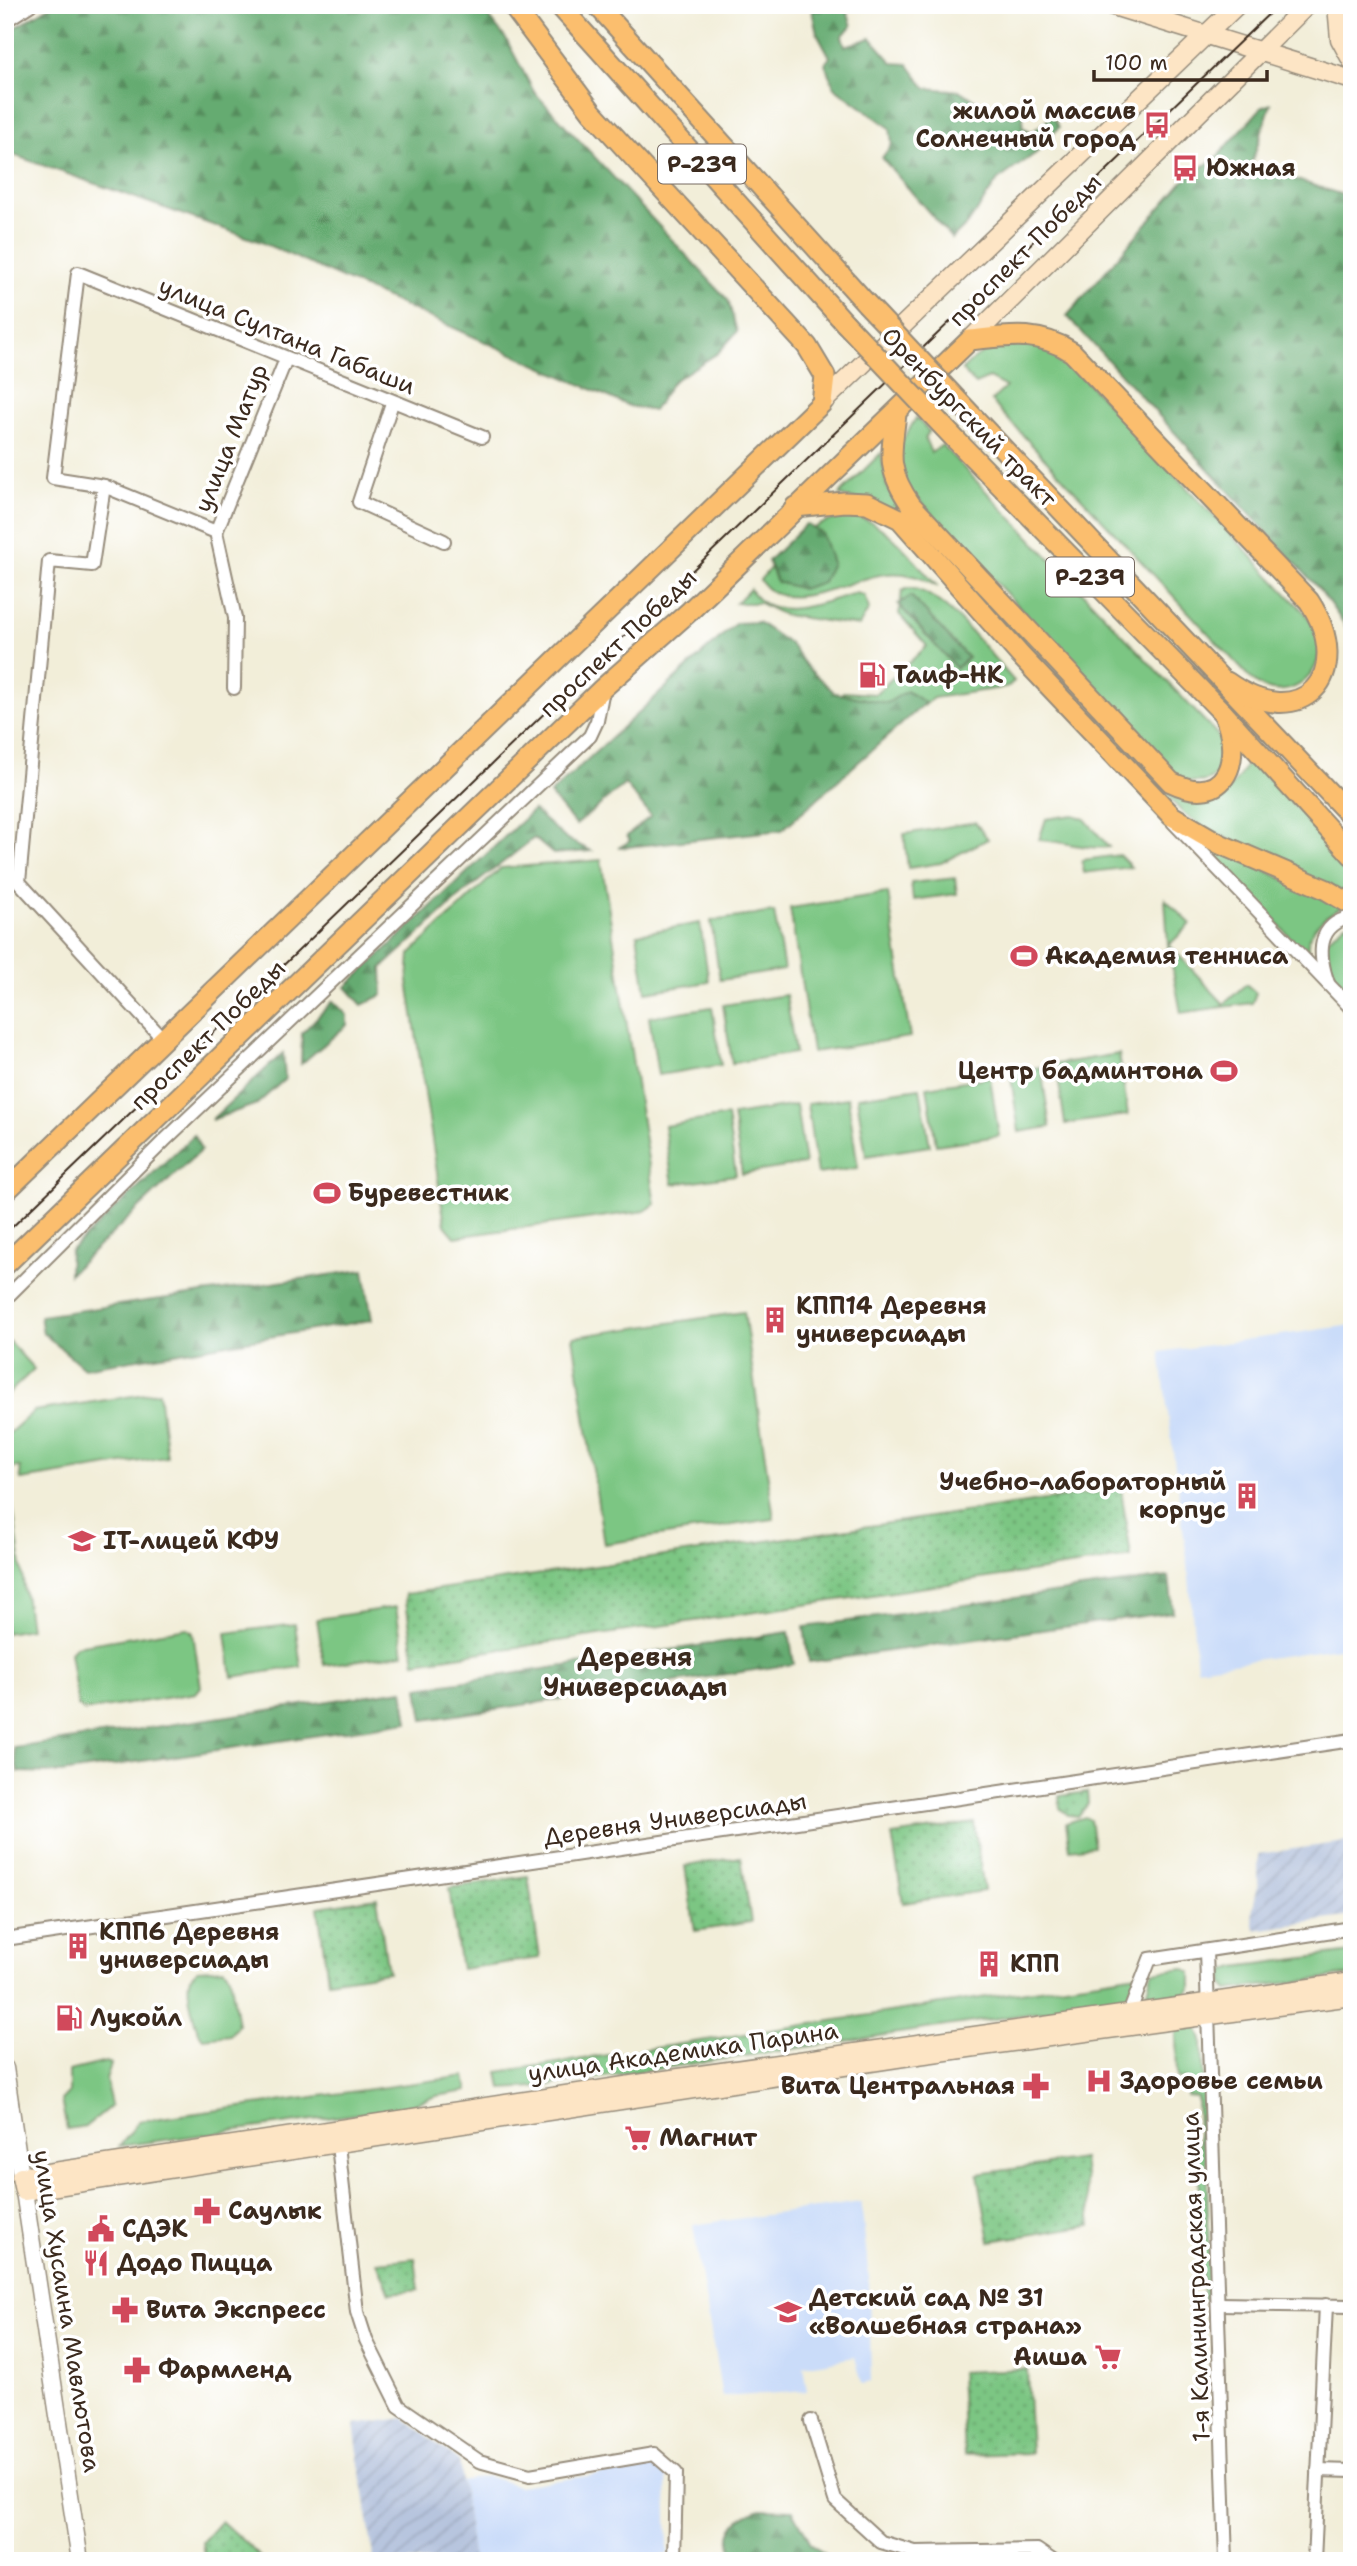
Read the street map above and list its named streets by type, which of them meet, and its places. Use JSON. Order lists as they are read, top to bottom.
{
  "streets": {
    "main road": [
      "Р-239",
      "проспект Победы",
      "Оренбургский тракт",
      "улица Академика Парина"
    ],
    "street": [
      "улица Султана Габаши",
      "улица Матур",
      "Деревня Универсиады",
      "1-я Калининградская улица",
      "улица Хусаина Мавлютова"
    ]
  },
  "crossings": [
    ["улица Султана Габаши", "улица Матур"],
    ["улица Академика Парина", "1-я Калининградская улица"],
    ["улица Академика Парина", "улица Хусаина Мавлютова"]
  ],
  "districts": ["Деревня Универсиады"],
  "places": {
    "bus stop": ["жилой массив Солнечный город", "Южная"],
    "fuel station": ["Таиф-НК", "Лукойл"],
    "sports": ["Академия тенниса", "Центр бадминтона", "Буревестник"],
    "building": [
      "КПП14 Деревня универсиады",
      "Учебно-лабораторный корпус",
      "КПП6 Деревня универсиады",
      "КПП"
    ],
    "school or university": ["IT-лицей КФУ", "Детский сад № 31 «Волшебная страна»"],
    "hospital": ["Здоровье семьи"],
    "pharmacy": [
      "Вита Центральная",
      "Саулык",
      "Вита Экспресс",
      "Фармленд"
    ],
    "supermarket": ["Магнит", "Аиша"],
    "public building": ["СДЭК"],
    "restaurant": ["Додо Пицца"]
  },
  "scale_bar": "100 m"
}
